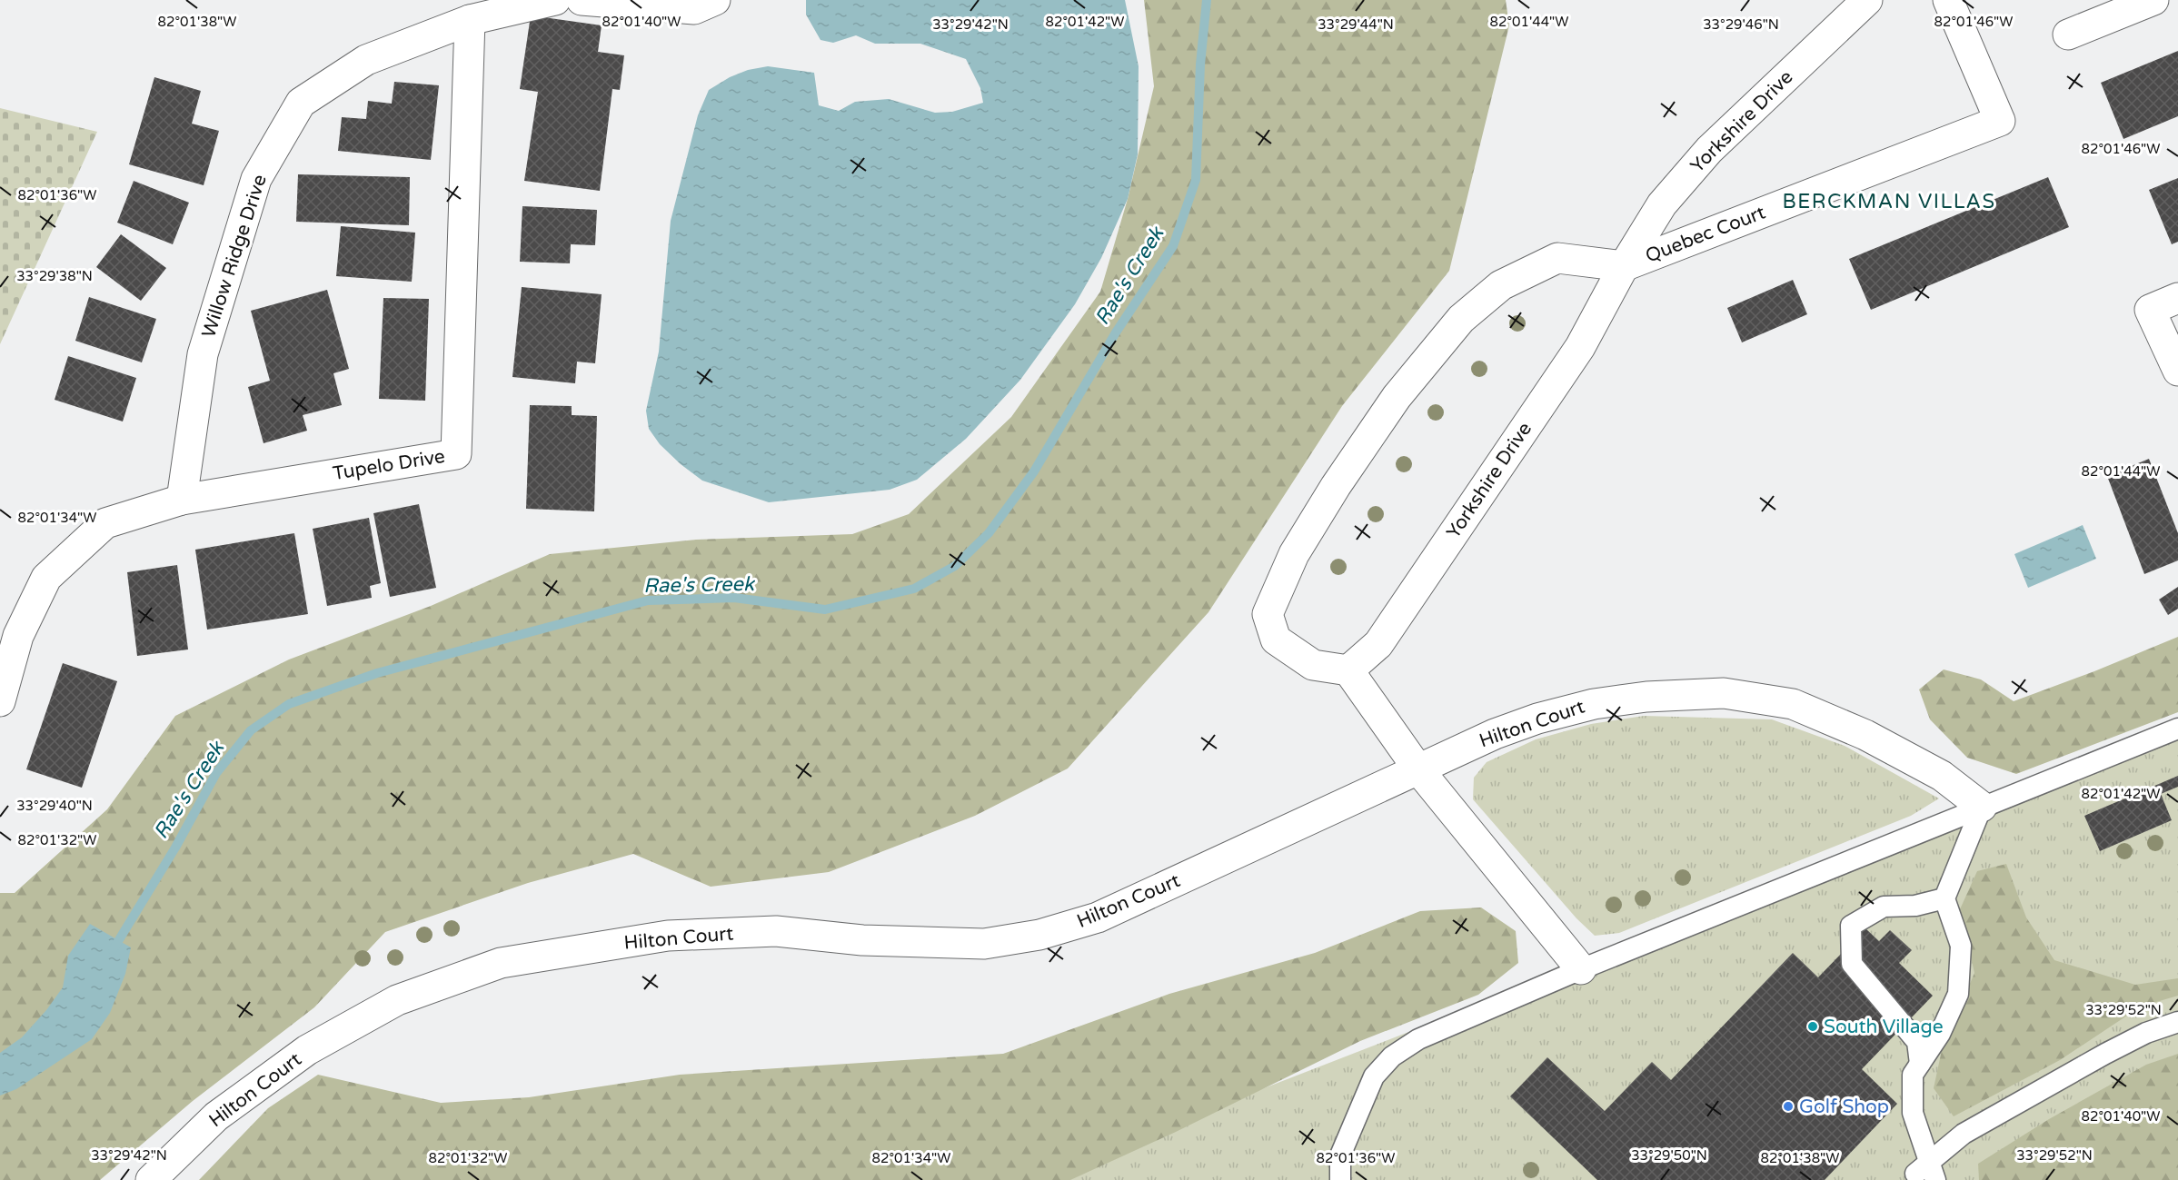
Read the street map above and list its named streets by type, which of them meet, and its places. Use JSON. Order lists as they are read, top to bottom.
{
  "streets": {
    "street": [
      "Yorkshire Drive",
      "Quebec Court",
      "Willow Ridge Drive",
      "Tupelo Drive",
      "Hilton Court"
    ]
  },
  "crossings": [
    ["Yorkshire Drive", "Quebec Court"],
    ["Willow Ridge Drive", "Tupelo Drive"]
  ],
  "districts": ["BERCKMAN VILLAS"],
  "water": ["Rae's Creek"],
  "places": ["South Village", "Golf Shop"],
  "coordinates": [
    "82°01'40\"W",
    "82°01'44\"W",
    "82°01'38\"W",
    "82°01'42\"W",
    "82°01'46\"W",
    "33°29'42\"N",
    "33°29'44\"N",
    "33°29'46\"N",
    "82°01'36\"W",
    "33°29'38\"N",
    "82°01'34\"W",
    "33°29'40\"N",
    "82°01'32\"W",
    "33°29'52\"N",
    "33°29'50\"N"
  ]
}
